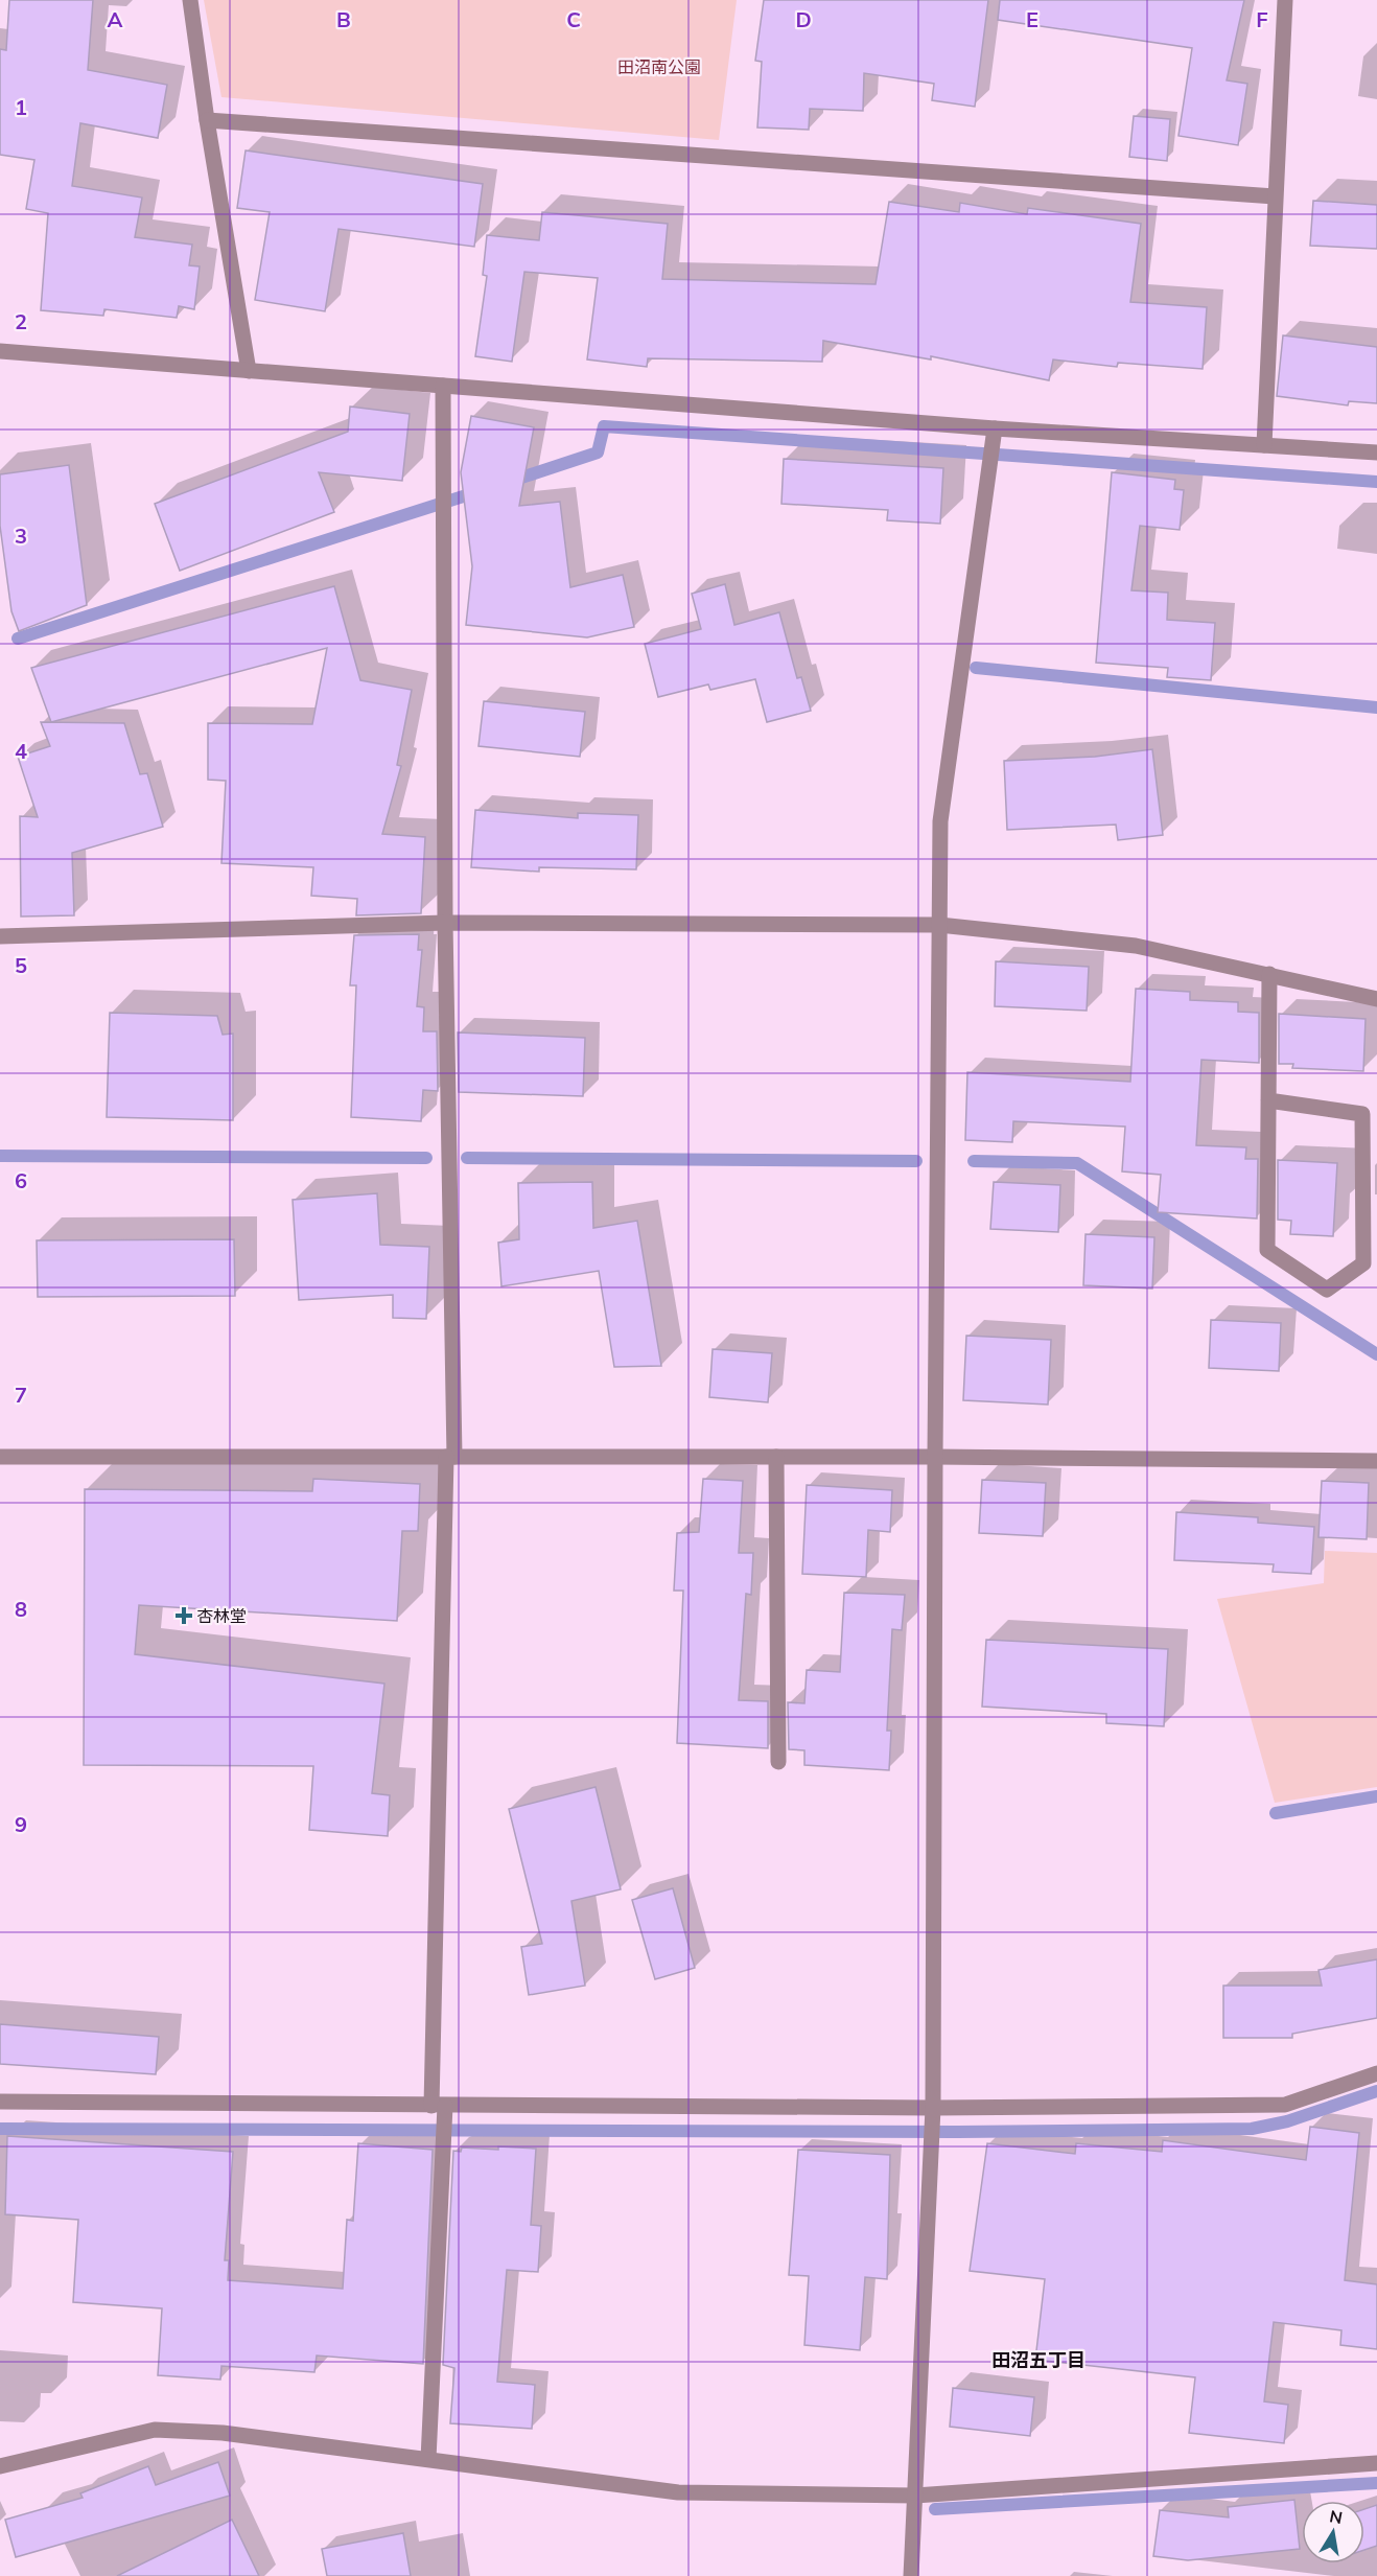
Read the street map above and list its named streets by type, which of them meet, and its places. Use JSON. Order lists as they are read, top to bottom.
{
  "districts": ["田沼五丁目"],
  "parks": ["田沼南公園"],
  "places": {
    "health": ["杏林堂"]
  },
  "north": "top",
  "grid": {
    "columns": [
      "A",
      "B",
      "C",
      "D",
      "E",
      "F"
    ],
    "rows": [
      "1",
      "2",
      "3",
      "4",
      "5",
      "6",
      "7",
      "8",
      "9"
    ]
  }
}
